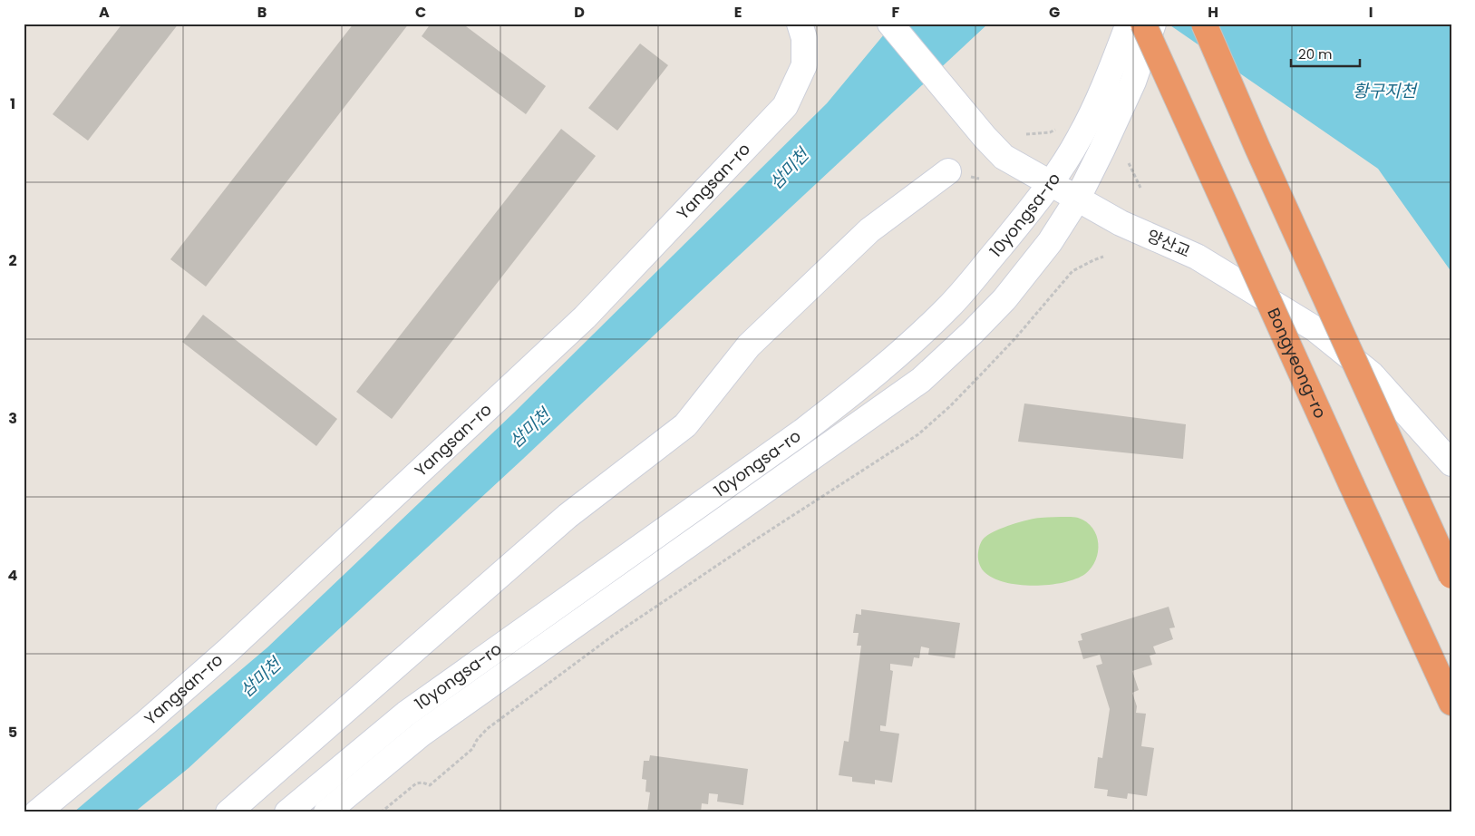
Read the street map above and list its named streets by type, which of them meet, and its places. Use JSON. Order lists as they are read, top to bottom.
{
  "streets": {
    "highway": ["Bongyeong-ro"],
    "street": ["Yangsan-ro", "10yongsa-ro", "양산교"]
  },
  "crossings": [
    ["10yongsa-ro", "양산교"]
  ],
  "water": ["황구지천", "삼미천"],
  "scale_bar": "20 m",
  "grid": {
    "columns": [
      "A",
      "B",
      "C",
      "D",
      "E",
      "F",
      "G",
      "H",
      "I"
    ],
    "rows": [
      "1",
      "2",
      "3",
      "4",
      "5"
    ]
  }
}
